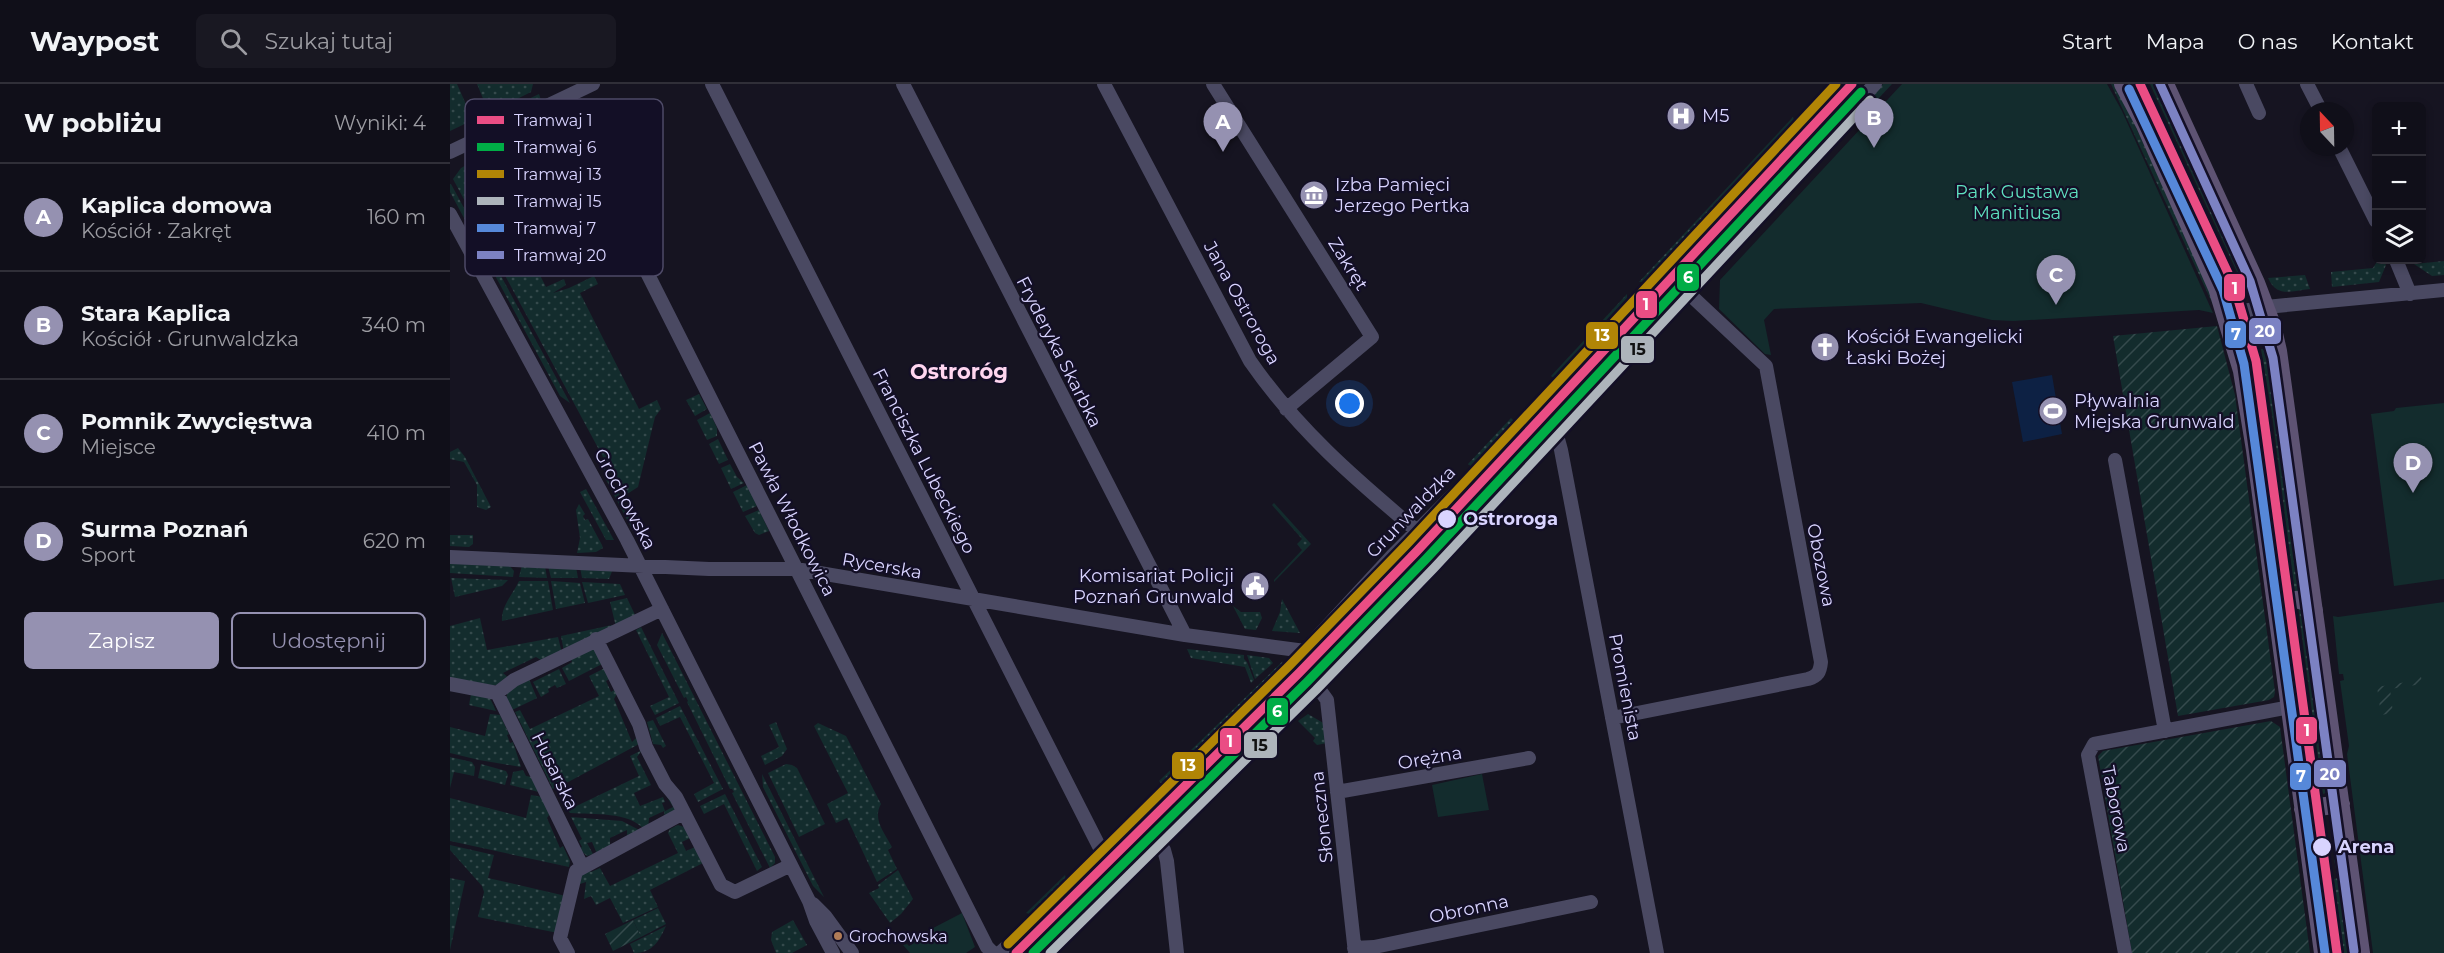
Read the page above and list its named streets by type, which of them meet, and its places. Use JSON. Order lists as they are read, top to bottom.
{
  "streets": {
    "street": [
      "Zakręt",
      "Jana Ostroroga",
      "Fryderyka Skarbka",
      "Franciszka Lubeckiego",
      "Grochowska",
      "Grunwaldzka",
      "Pawła Włodkowica",
      "Obozowa",
      "Rycerska",
      "Promienista",
      "Orężna",
      "Husarska",
      "Taborowa",
      "Słoneczna",
      "Obronna"
    ]
  },
  "crossings": [
    ["Zakręt", "Jana Ostroroga"],
    ["Jana Ostroroga", "Grunwaldzka"],
    ["Fryderyka Skarbka", "Rycerska"],
    ["Franciszka Lubeckiego", "Grunwaldzka"],
    ["Franciszka Lubeckiego", "Rycerska"],
    ["Grochowska", "Rycerska"],
    ["Grunwaldzka", "Rycerska"],
    ["Pawła Włodkowica", "Rycerska"],
    ["Obozowa", "Promienista"],
    ["Orężna", "Słoneczna"],
    ["Słoneczna", "Obronna"]
  ],
  "districts": ["Ostroróg"],
  "parks": ["Park Gustawa Manitiusa"],
  "places": {
    "hospital": ["M5"],
    "museum": ["Izba Pamięci Jerzego Pertka"],
    "church": ["Kościół Ewangelicki Łaski Bożej"],
    "sports": ["Pływalnia Miejska Grunwald"],
    "other": ["Ostroroga", "Arena", "Grochowska"],
    "public building": ["Komisariat Policji Poznań Grunwald"]
  },
  "lines": [
    "tram line 1",
    "tram line 13",
    "tram line 20",
    "tram line 7",
    "tram line 6",
    "tram line 15"
  ],
  "legend": [
    "Tramwaj 1",
    "Tramwaj 6",
    "Tramwaj 13",
    "Tramwaj 15",
    "Tramwaj 7",
    "Tramwaj 20"
  ],
  "north": "top",
  "page": {
    "header": "Waypost",
    "search": "Szukaj tutaj",
    "nav": [
      "Start",
      "Mapa",
      "O nas",
      "Kontakt"
    ],
    "heading": ["W pobliżu", "Wyniki: 4"],
    "pins": [
      "B",
      "A",
      "C",
      "D"
    ],
    "map_buttons": ["+", "−"],
    "list": [
      {
        "mark": "A",
        "name": "Kaplica domowa",
        "note": "Kościół · Zakręt",
        "value": "160 m"
      },
      {
        "mark": "B",
        "name": "Stara Kaplica",
        "note": "Kościół · Grunwaldzka",
        "value": "340 m"
      },
      {
        "mark": "C",
        "name": "Pomnik Zwycięstwa",
        "note": "Miejsce",
        "value": "410 m"
      },
      {
        "mark": "D",
        "name": "Surma Poznań",
        "note": "Sport",
        "value": "620 m"
      }
    ],
    "buttons": ["Zapisz", "Udostępnij"]
  }
}
